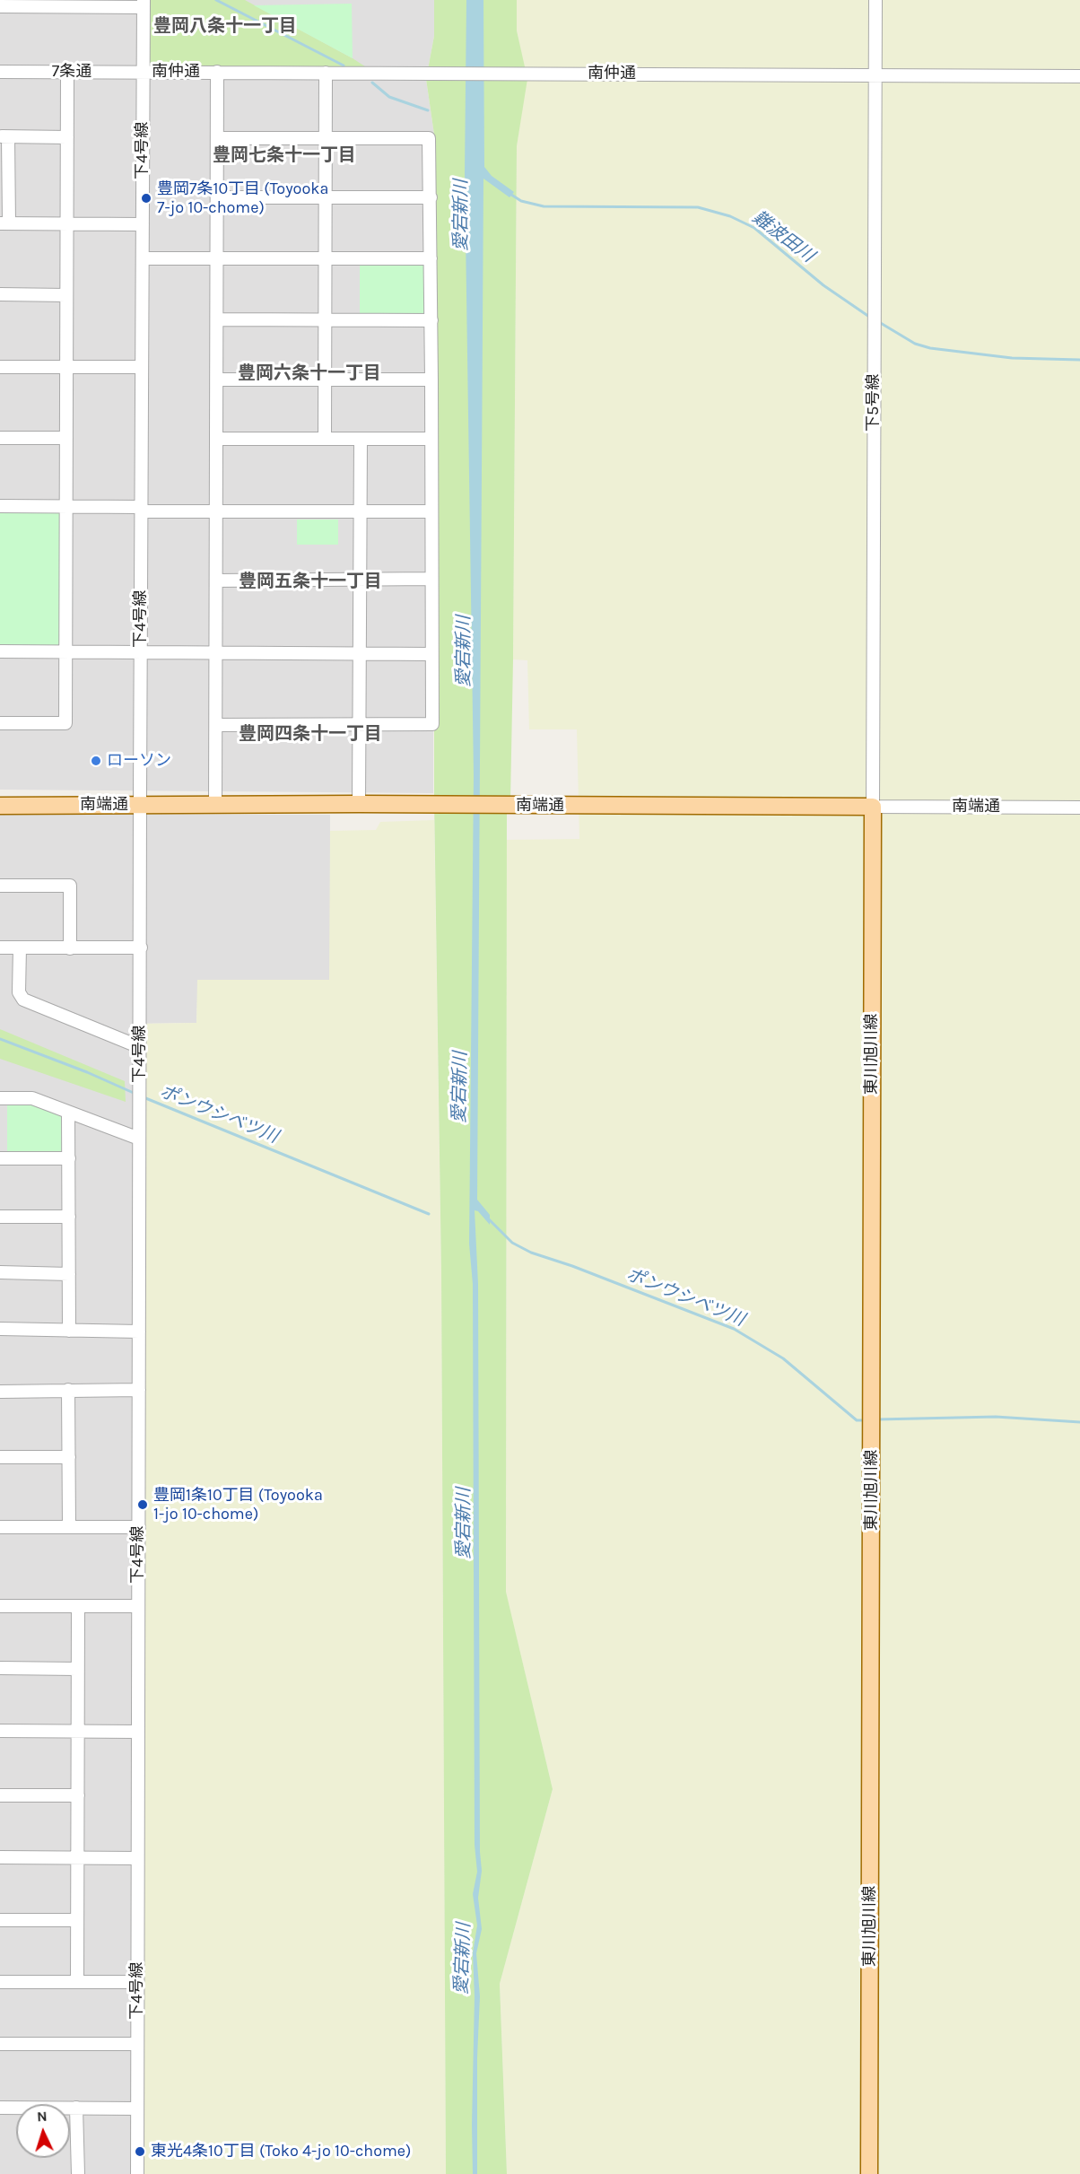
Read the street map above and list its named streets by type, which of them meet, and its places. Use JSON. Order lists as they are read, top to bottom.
{
  "streets": {
    "main road": ["南端通", "東川旭川線"],
    "street": [
      "7条通",
      "南仲通",
      "下4号線",
      "下5号線"
    ]
  },
  "crossings": [
    ["7条通", "南仲通"],
    ["7条通", "下4号線"],
    ["南仲通", "下4号線"],
    ["南仲通", "下5号線"],
    ["下4号線", "南端通"],
    ["下5号線", "南端通"],
    ["下5号線", "東川旭川線"],
    ["南端通", "東川旭川線"]
  ],
  "districts": [
    "豊岡八条十一丁目",
    "豊岡七条十一丁目",
    "豊岡六条十一丁目",
    "豊岡五条十一丁目",
    "豊岡四条十一丁目"
  ],
  "water": ["愛宕新川", "難波田川", "ポンウシベツ川"],
  "places": [
    "豊岡7条10丁目 (Toyooka 7-jo 10-chome)",
    "ローソン",
    "豊岡1条10丁目 (Toyooka 1-jo 10-chome)",
    "東光4条10丁目 (Toko 4-jo 10-chome)"
  ],
  "north": "top"
}
